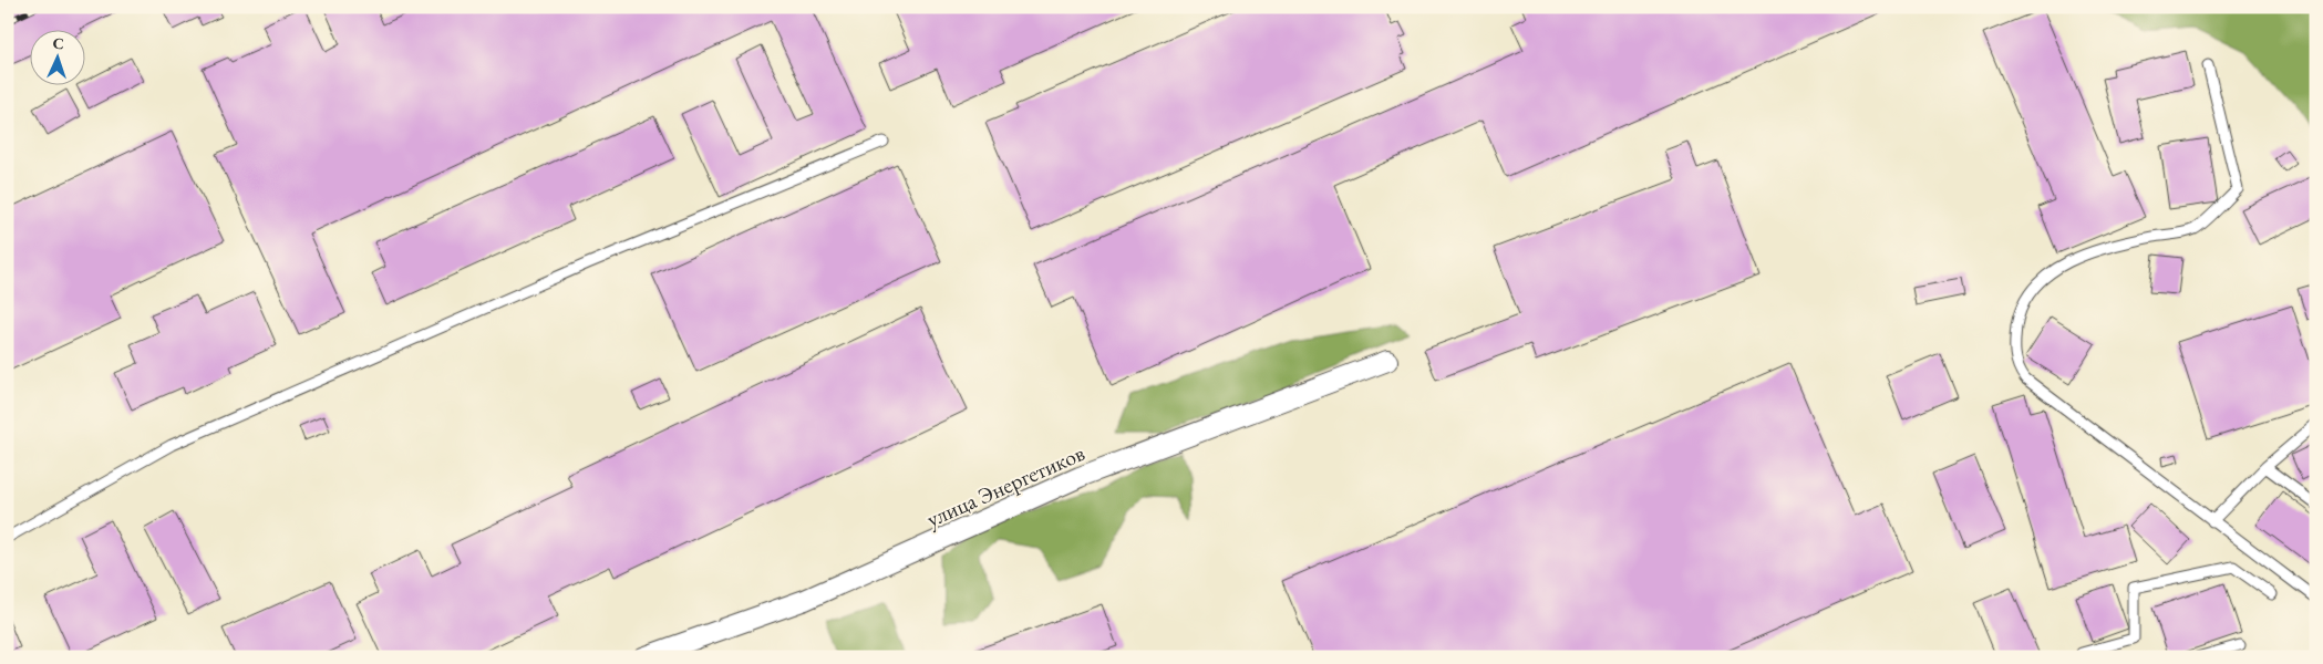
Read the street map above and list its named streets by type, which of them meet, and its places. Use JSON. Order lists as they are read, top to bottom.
{
  "streets": {
    "street": ["улица Энергетиков"]
  },
  "north": "top"
}
